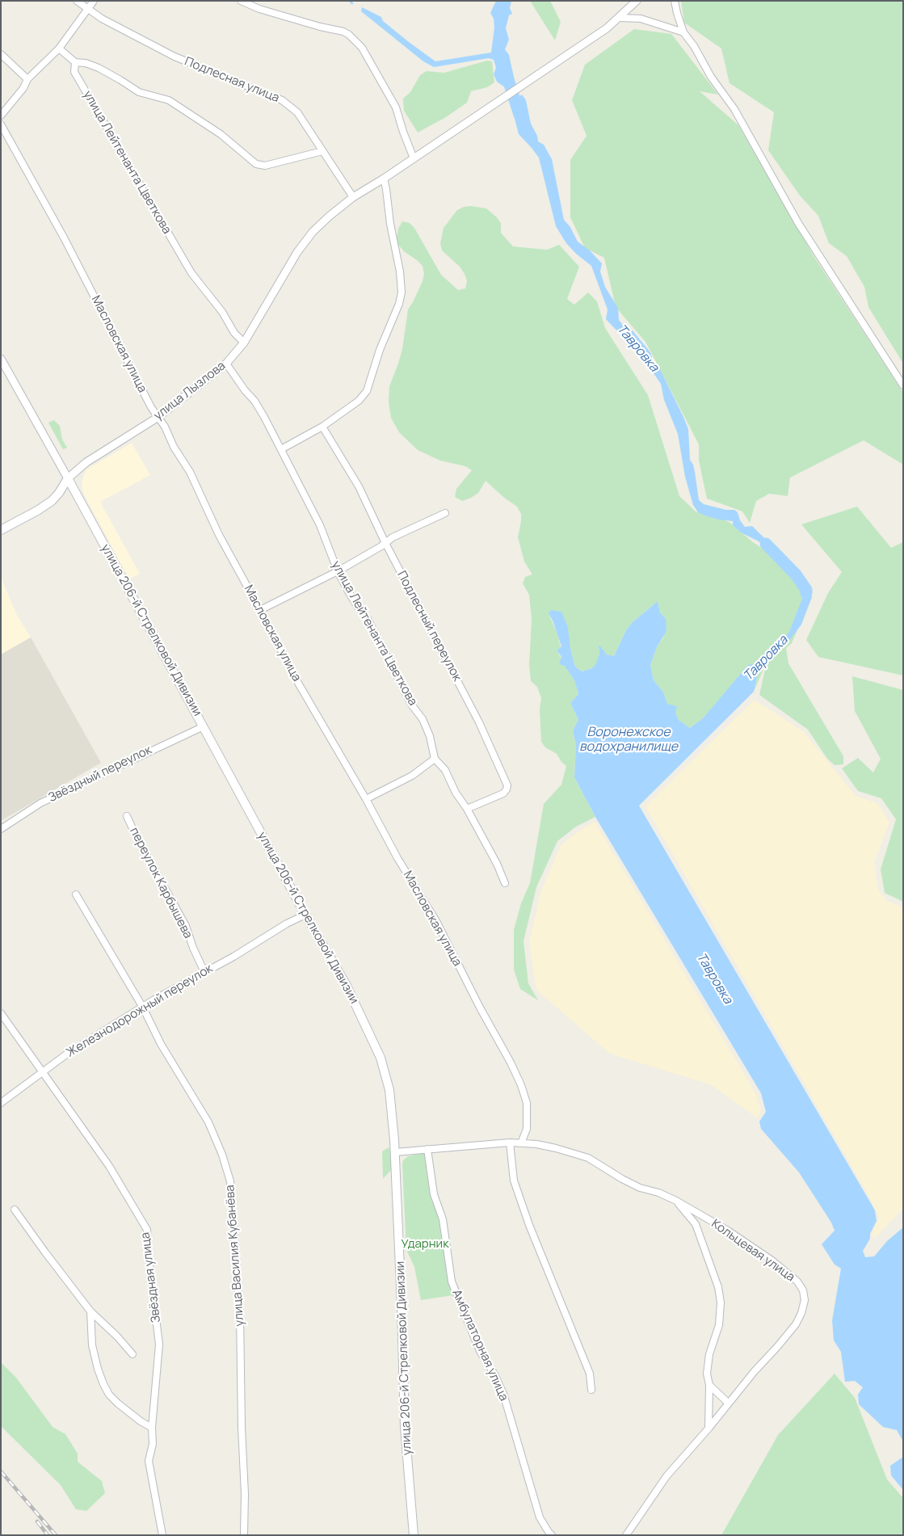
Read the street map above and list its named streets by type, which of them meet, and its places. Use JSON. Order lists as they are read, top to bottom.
{
  "streets": {
    "main road": ["улица Лызлова", "улица 206-й Стрелковой Дивизии"],
    "street": [
      "Подлесная улица",
      "улица Лейтенанта Цветкова",
      "Масловская улица",
      "Подлесный переулок",
      "Звёздный переулок",
      "переулок Карбышева",
      "Железнодорожный переулок",
      "Кольцевая улица",
      "улица Василия Кубанёва",
      "Звёздная улица",
      "Амбулаторная улица"
    ]
  },
  "crossings": [
    ["Подлесная улица", "улица Лызлова"],
    ["улица Лейтенанта Цветкова", "улица Лызлова"],
    ["улица Лейтенанта Цветкова", "Подлесный переулок"],
    ["Масловская улица", "улица Лызлова"],
    ["Масловская улица", "Кольцевая улица"],
    ["улица Лызлова", "улица 206-й Стрелковой Дивизии"],
    ["улица 206-й Стрелковой Дивизии", "Звёздный переулок"],
    ["улица 206-й Стрелковой Дивизии", "Железнодорожный переулок"],
    ["улица 206-й Стрелковой Дивизии", "Кольцевая улица"],
    ["переулок Карбышева", "Железнодорожный переулок"],
    ["Железнодорожный переулок", "улица Василия Кубанёва"],
    ["Железнодорожный переулок", "Звёздная улица"],
    ["Кольцевая улица", "Амбулаторная улица"]
  ],
  "water": ["Тавровка", "Воронежское водохранилище"],
  "parks": ["Ударник"]
}
